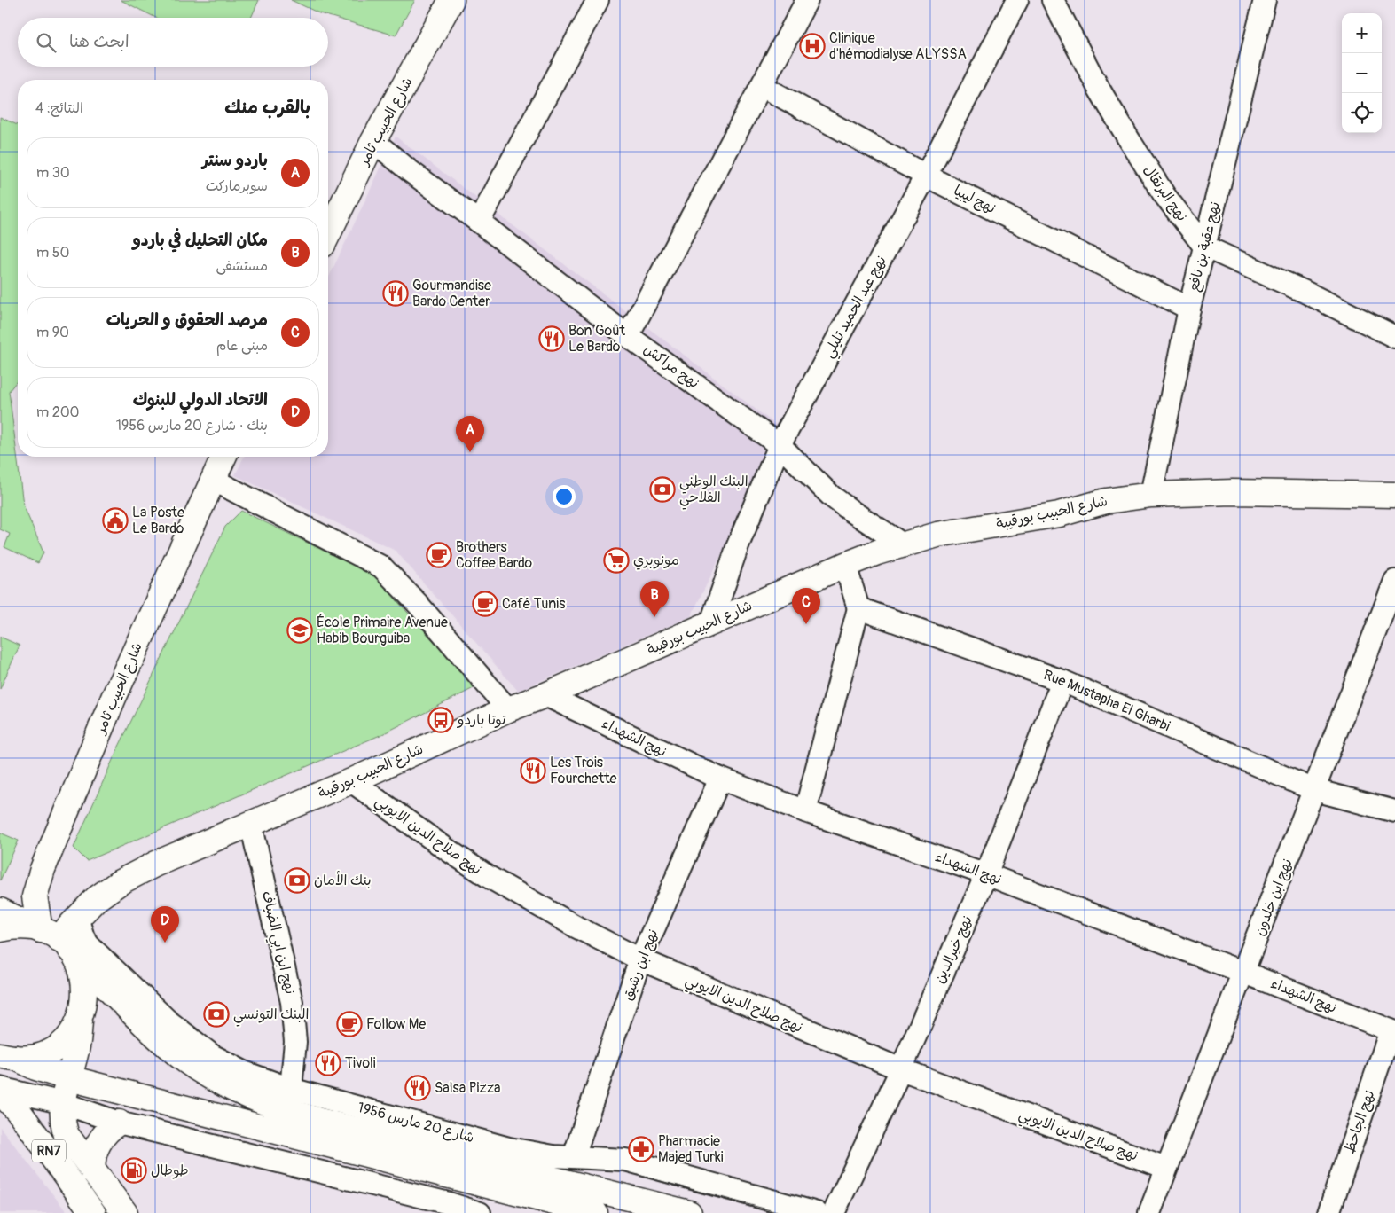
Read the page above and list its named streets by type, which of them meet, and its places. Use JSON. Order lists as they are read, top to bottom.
{
  "streets": {
    "street": [
      "شارع الحبيب ثامر",
      "نهج البرتقال",
      "نهج ليبيا",
      "نهج عقبة بن نافع",
      "نهج عبد الحميد تليلي",
      "نهج مراكش",
      "شارع الحبيب بورقيبة",
      "Rue Mustapha El Gharbi",
      "نهج الشهداء",
      "نهج صلاح الدين الايوبي",
      "نهج ابن خلدون",
      "نهج ابن ابي الضياف",
      "نهج خيرالدين",
      "نهج ابن رشيق",
      "نهج الجاحظ",
      "شارع 20 مارس 1956",
      "RN7"
    ]
  },
  "crossings": [
    ["شارع الحبيب ثامر", "نهج مراكش"],
    ["شارع الحبيب ثامر", "شارع الحبيب بورقيبة"],
    ["شارع الحبيب ثامر", "شارع 20 مارس 1956"],
    ["شارع الحبيب ثامر", "RN7"],
    ["نهج البرتقال", "نهج عقبة بن نافع"],
    ["نهج ليبيا", "نهج عقبة بن نافع"],
    ["نهج ليبيا", "نهج عبد الحميد تليلي"],
    ["نهج عقبة بن نافع", "شارع الحبيب بورقيبة"],
    ["نهج عبد الحميد تليلي", "نهج مراكش"],
    ["نهج عبد الحميد تليلي", "شارع الحبيب بورقيبة"],
    ["نهج مراكش", "شارع الحبيب بورقيبة"],
    ["شارع الحبيب بورقيبة", "نهج الشهداء"],
    ["شارع الحبيب بورقيبة", "نهج صلاح الدين الايوبي"],
    ["شارع الحبيب بورقيبة", "نهج ابن ابي الضياف"],
    ["شارع الحبيب بورقيبة", "شارع 20 مارس 1956"],
    ["شارع الحبيب بورقيبة", "RN7"],
    ["Rue Mustapha El Gharbi", "نهج ابن خلدون"],
    ["Rue Mustapha El Gharbi", "نهج خيرالدين"],
    ["نهج الشهداء", "نهج ابن خلدون"],
    ["نهج الشهداء", "نهج خيرالدين"],
    ["نهج الشهداء", "نهج ابن رشيق"],
    ["نهج الشهداء", "نهج الجاحظ"],
    ["نهج صلاح الدين الايوبي", "نهج ابن خلدون"],
    ["نهج صلاح الدين الايوبي", "نهج خيرالدين"],
    ["نهج صلاح الدين الايوبي", "نهج ابن رشيق"],
    ["نهج ابن ابي الضياف", "شارع 20 مارس 1956"],
    ["نهج ابن رشيق", "شارع 20 مارس 1956"],
    ["شارع 20 مارس 1956", "RN7"]
  ],
  "places": {
    "hospital": ["Clinique d'hémodialyse ALYSSA"],
    "restaurant": [
      "Gourmandise Bardo Center",
      "Bon Goût Le Bardo",
      "Les Trois Fourchette",
      "Tivoli",
      "Salsa Pizza"
    ],
    "bank": ["البنك الوطني الفلاحي", "بنك الأمان", "البنك التونسي"],
    "public building": ["La Poste Le Bardo"],
    "cafe": ["Brothers Coffee Bardo", "Café Tunis", "Follow Me"],
    "supermarket": ["مونوبري"],
    "school or university": ["École Primaire Avenue Habib Bourguiba"],
    "bus stop": ["توتا باردو"],
    "pharmacy": ["Pharmacie Majed Turki"],
    "fuel station": ["طوطال"]
  },
  "page": {
    "map_buttons": ["+", "−"],
    "search": "ابحث هنا",
    "heading": ["بالقرب منك", "النتائج: 4"],
    "list": [
      {
        "mark": "A",
        "name": "باردو سنتر",
        "note": "سوبرماركت",
        "value": "30 m"
      },
      {
        "mark": "B",
        "name": "مكان التحليل في باردو",
        "note": "مستشفى",
        "value": "50 m"
      },
      {
        "mark": "C",
        "name": "مرصد الحقوق و الحريات",
        "note": "مبنى عام",
        "value": "90 m"
      },
      {
        "mark": "D",
        "name": "الاتحاد الدولي للبنوك",
        "note": "بنك · شارع 20 مارس 1956",
        "value": "200 m"
      }
    ],
    "pins": [
      "A",
      "B",
      "C",
      "D"
    ]
  }
}
